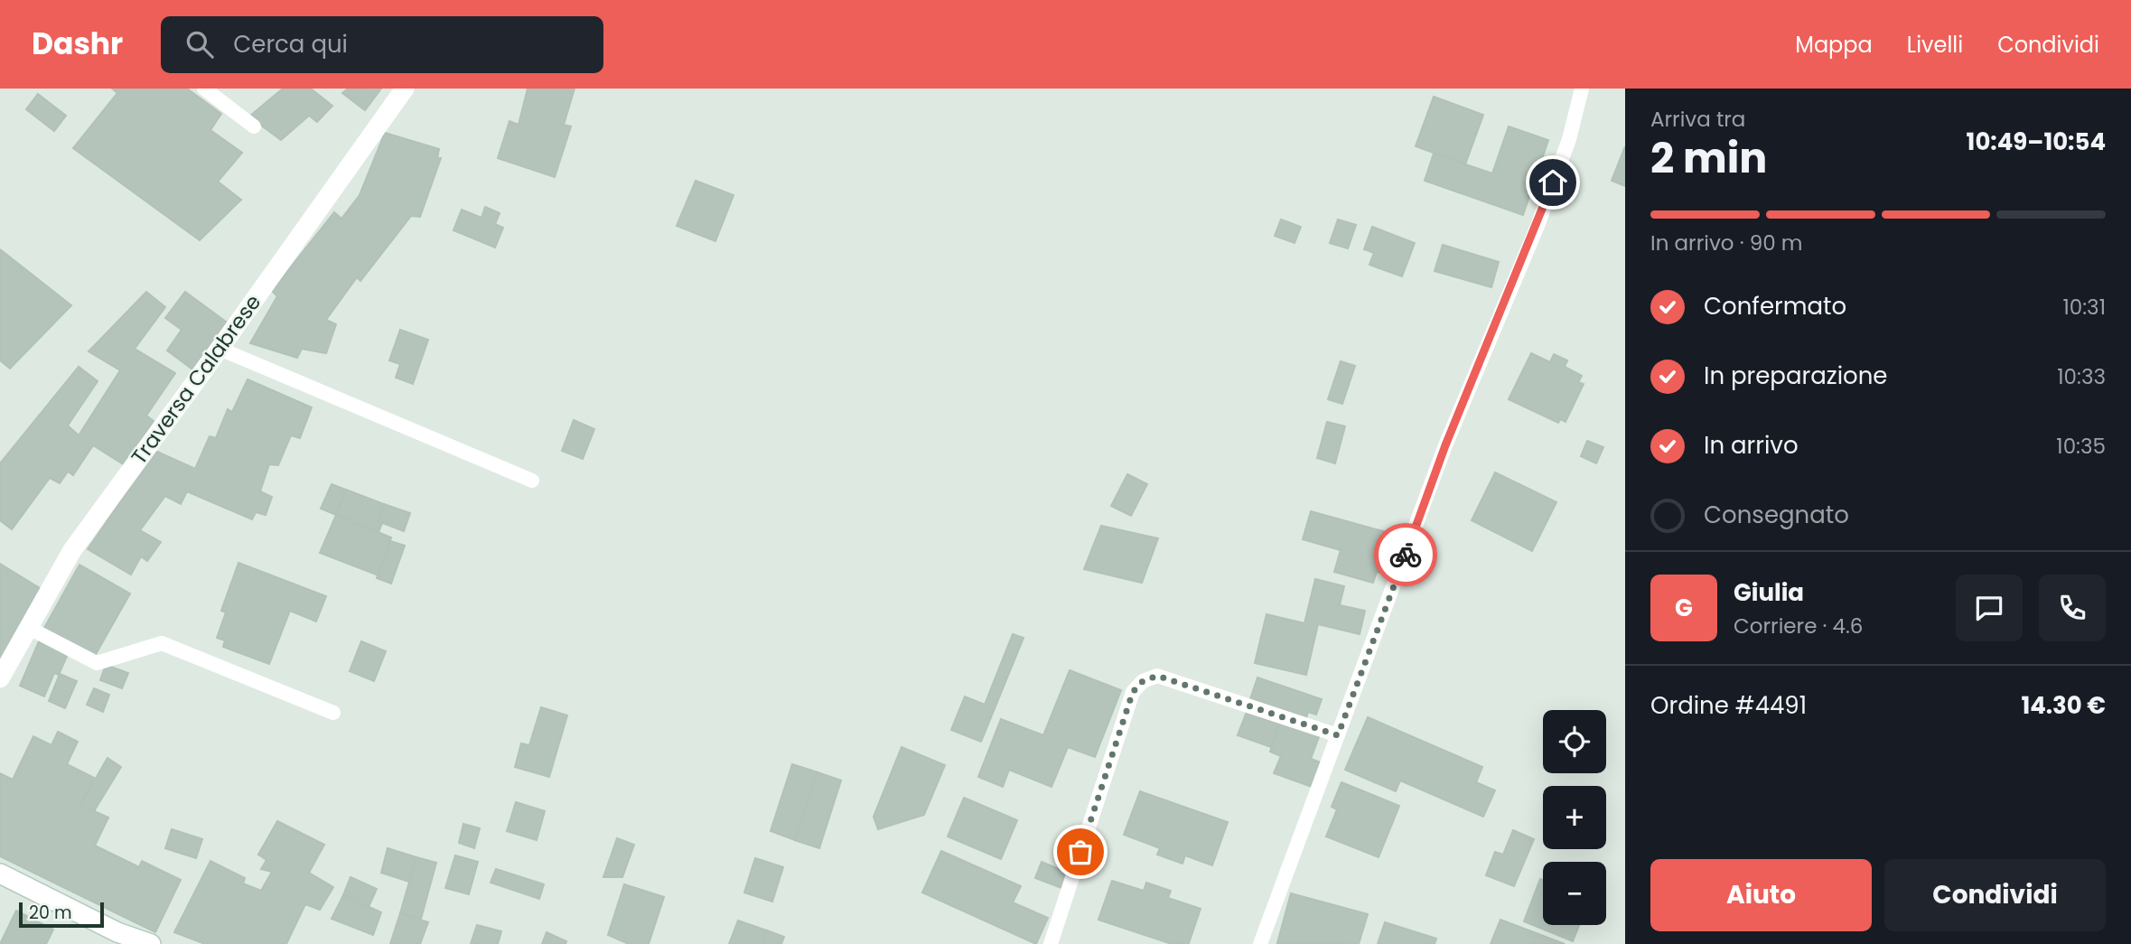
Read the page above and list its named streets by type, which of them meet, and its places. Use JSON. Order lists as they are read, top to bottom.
{
  "streets": {
    "street": ["Traversa Calabrese"]
  },
  "scale_bar": "20 m",
  "page": {
    "header": "Dashr",
    "search": "Cerca qui",
    "nav": ["Mappa", "Livelli", "Condividi"],
    "heading": ["2 min", "Arriva tra", "10:49–10:54"],
    "panel": [
      "Giulia",
      "Corriere · 4.6",
      "Ordine #4491",
      "14.30 €"
    ],
    "bar": "In arrivo · 90 m",
    "list": [
      ["Confermato", "10:31"],
      ["In preparazione", "10:33"],
      ["In arrivo", "10:35"],
      "Consegnato"
    ],
    "round": "G",
    "map_buttons": ["+", "−"],
    "buttons": ["Aiuto", "Condividi"],
    "scale": "20 m"
  }
}
